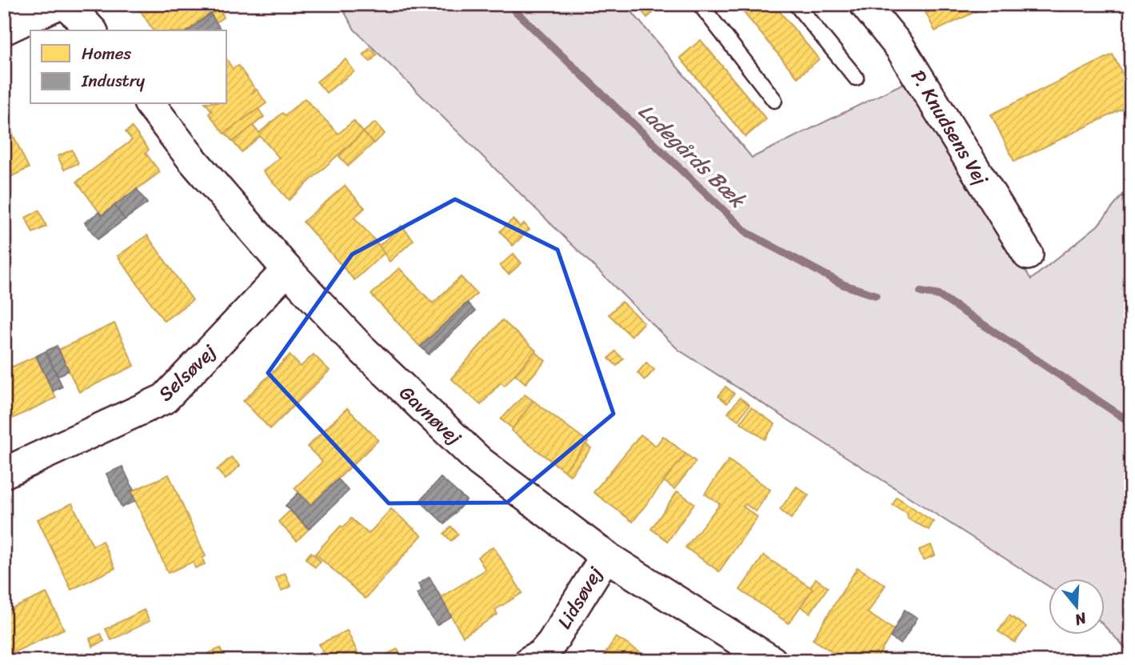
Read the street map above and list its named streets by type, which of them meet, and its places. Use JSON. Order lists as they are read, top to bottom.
{
  "streets": {
    "street": [
      "P. Knudsens Vej",
      "Selsøvej",
      "Gavnøvej",
      "Lidsøvej"
    ]
  },
  "crossings": [
    ["Selsøvej", "Gavnøvej"],
    ["Gavnøvej", "Lidsøvej"]
  ],
  "water": ["Ladegårds Bæk"],
  "legend": ["Homes", "Industry"],
  "north": "bottom"
}
